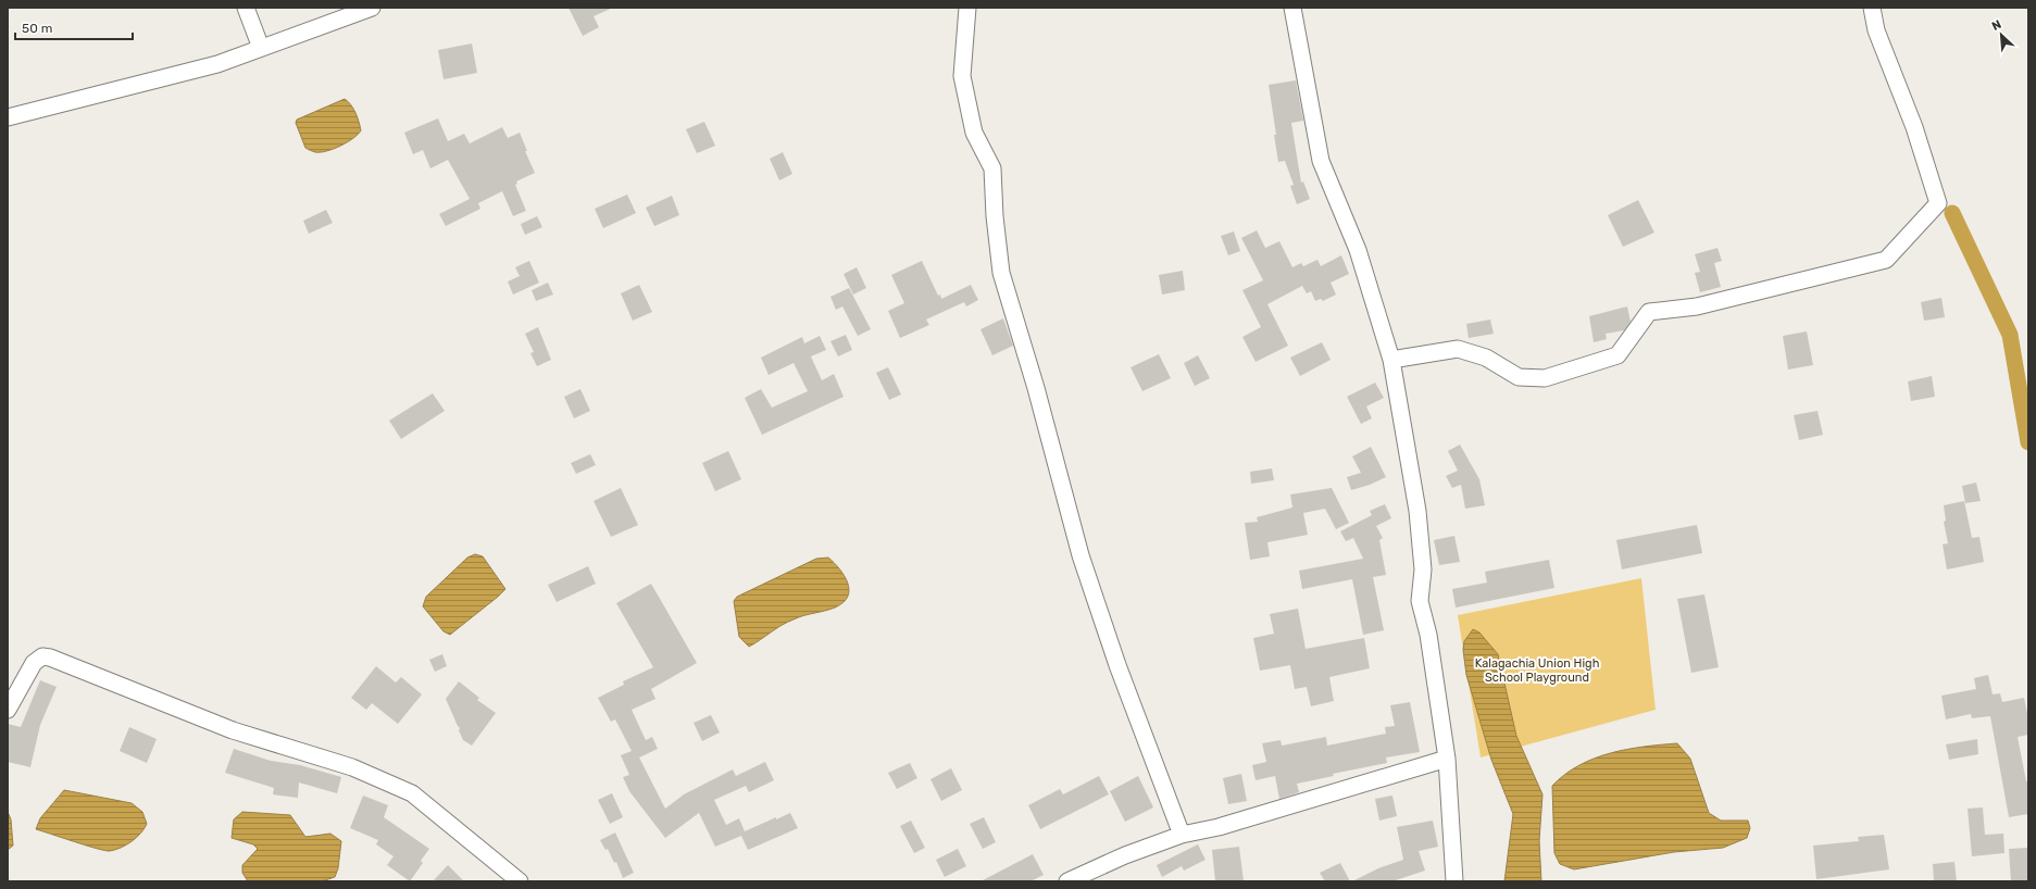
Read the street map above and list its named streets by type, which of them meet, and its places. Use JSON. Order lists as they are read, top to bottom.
{
  "parks": ["Kalagachia Union High School Playground"],
  "scale_bar": "50 m",
  "north": "top left"
}
